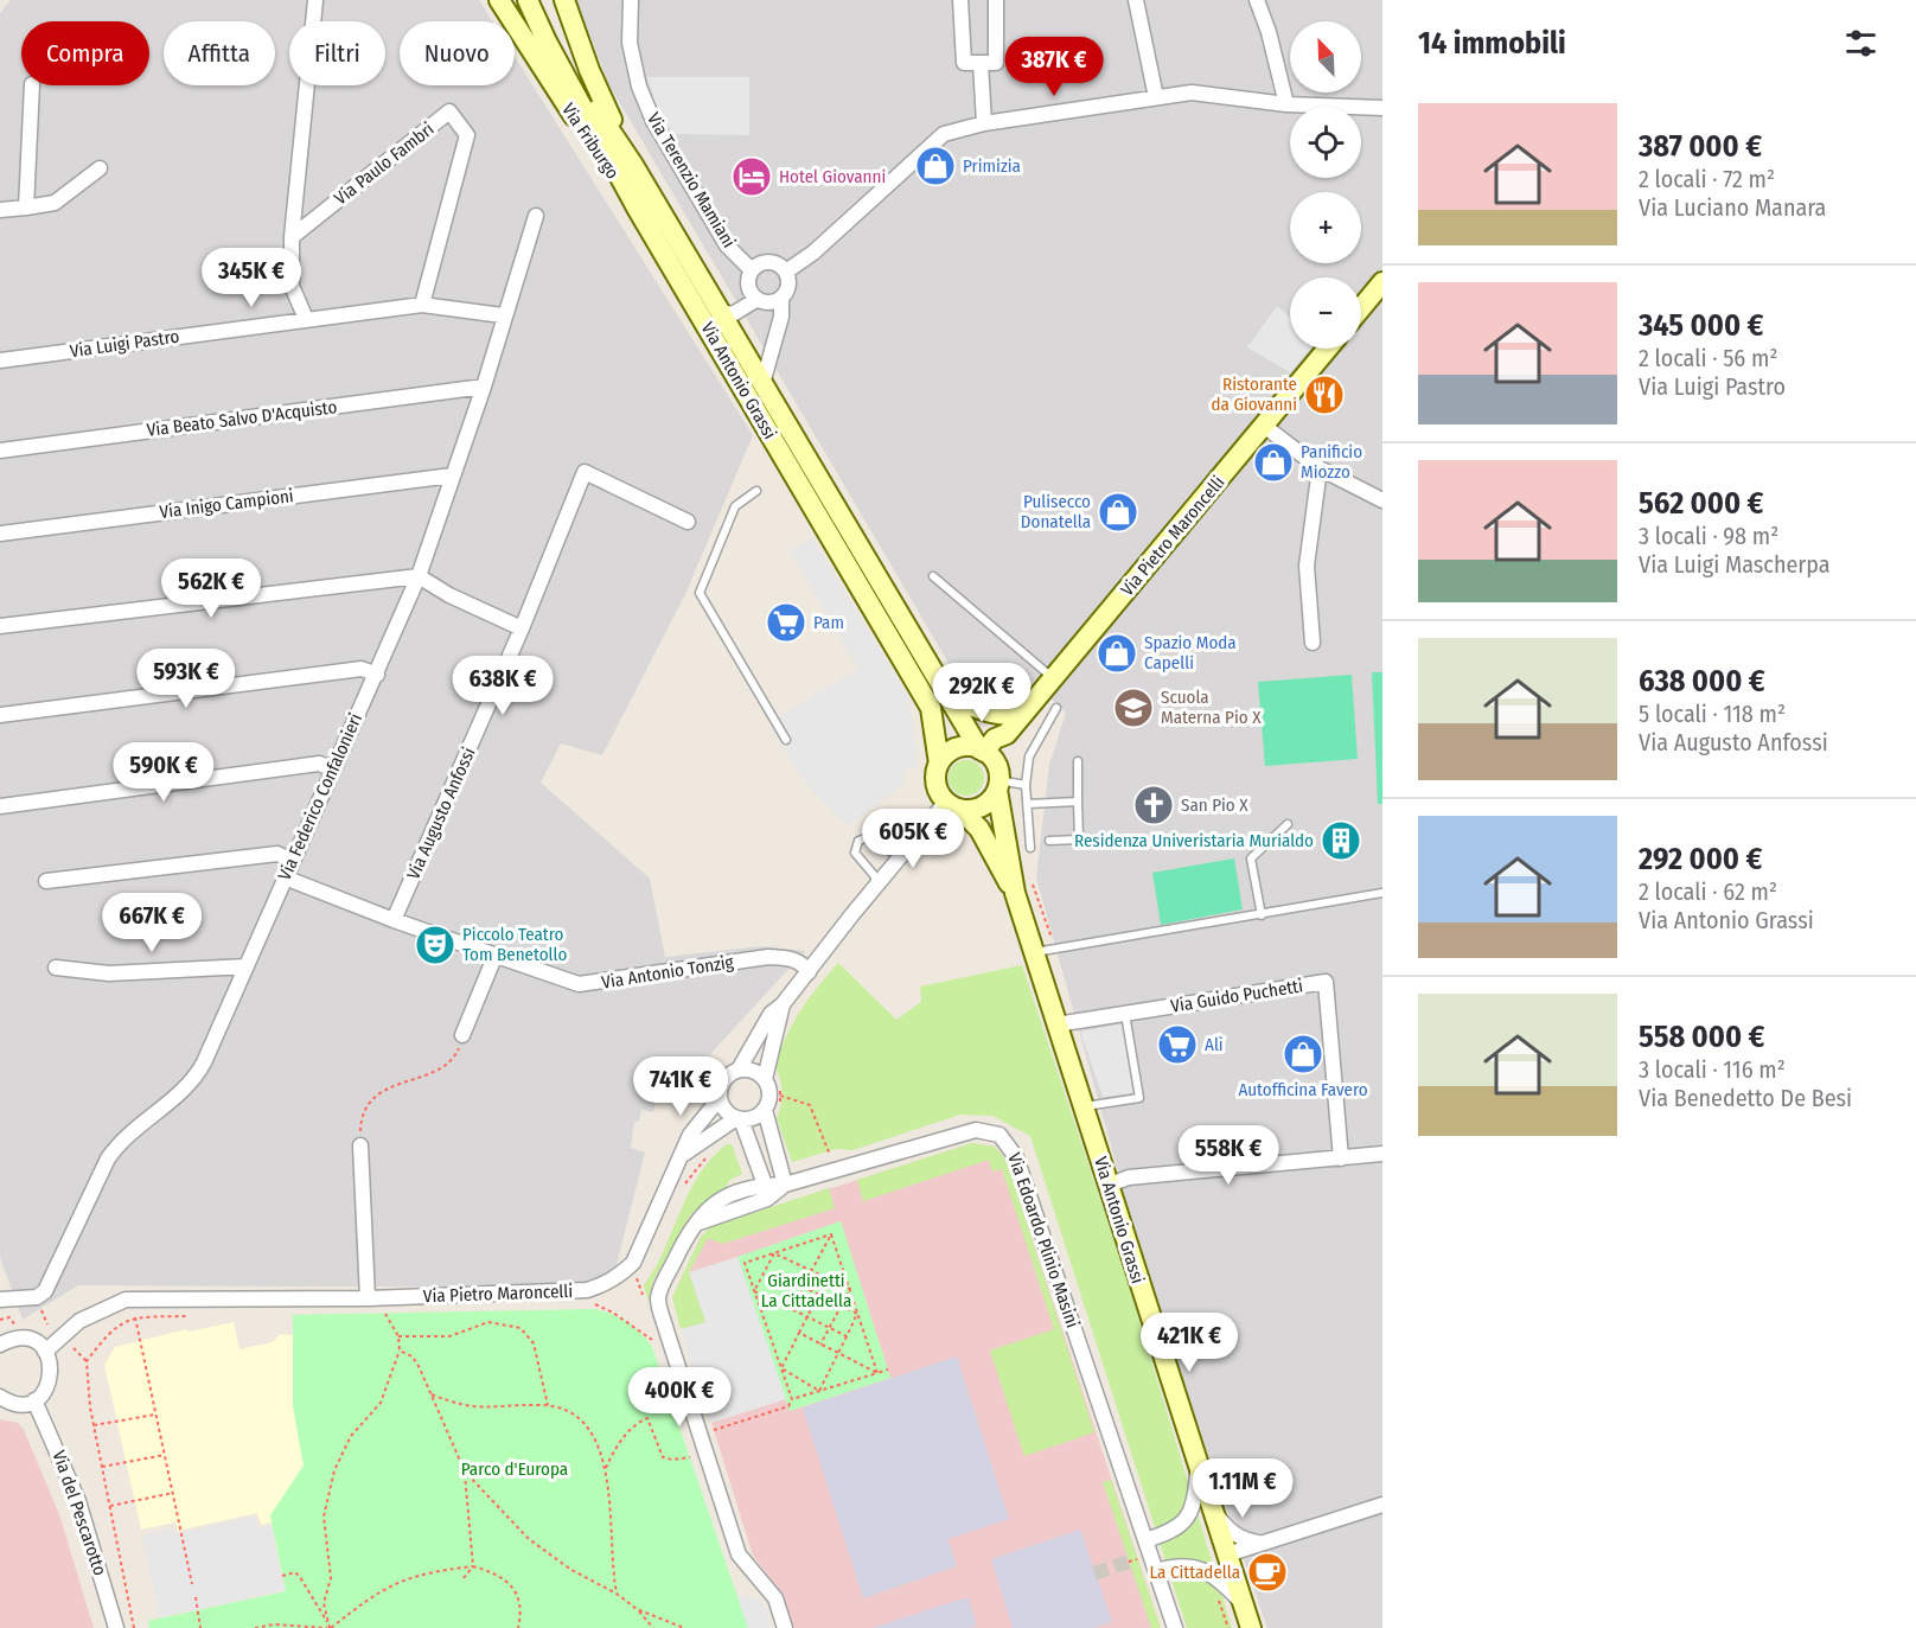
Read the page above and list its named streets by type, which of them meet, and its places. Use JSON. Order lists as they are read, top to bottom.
{
  "streets": {
    "street": [
      "Via Friburgo",
      "Via Paulo Fambri",
      "Via Terenzio Mamiani",
      "Via Luigi Pastro",
      "Via Antonio Grassi",
      "Via Beato Salvo D'Acquisto",
      "Via Inigo Campioni",
      "Via Pietro Maroncelli",
      "Via Federico Confalonieri",
      "Via Augusto Anfossi",
      "Via Antonio Tonzig",
      "Via Guido Puchetti",
      "Via Edoardo Plinio Masini",
      "Via del Pescarotto"
    ]
  },
  "crossings": [
    ["Via Friburgo", "Via Antonio Grassi"],
    ["Via Paulo Fambri", "Via Luigi Pastro"],
    ["Via Luigi Pastro", "Via Federico Confalonieri"],
    ["Via Antonio Grassi", "Via Pietro Maroncelli"],
    ["Via Antonio Grassi", "Via Guido Puchetti"],
    ["Via Beato Salvo D'Acquisto", "Via Federico Confalonieri"],
    ["Via Inigo Campioni", "Via Federico Confalonieri"],
    ["Via Federico Confalonieri", "Via Antonio Tonzig"],
    ["Via Augusto Anfossi", "Via Antonio Tonzig"]
  ],
  "parks": ["Giardinetti La Cittadella", "Parco d'Europa"],
  "places": {
    "shop": [
      "Primizia",
      "Panificio Miozzo",
      "Pulisecco Donatella",
      "Spazio Moda Capelli",
      "Autofficina Favero"
    ],
    "hotel": ["Hotel Giovanni"],
    "restaurant": ["Ristorante da Giovanni"],
    "supermarket": ["Pam", "Alì"],
    "school or university": ["Scuola Materna Pio X"],
    "church": ["San Pio X"],
    "building": ["Residenza Univeristaria Murialdo"],
    "theatre": ["Piccolo Teatro Tom Benetollo"],
    "cafe": ["La Cittadella"]
  },
  "north": "top left",
  "page": {
    "heading": "14 immobili",
    "map_buttons": ["+", "−"],
    "chip": [
      "Compra",
      "Affitta",
      "Filtri",
      "Nuovo"
    ],
    "price": [
      "387K €",
      "345K €",
      "562K €",
      "593K €",
      "638K €",
      "292K €",
      "590K €",
      "605K €",
      "667K €",
      "741K €",
      "558K €",
      "421K €",
      "400K €",
      "1.11M €"
    ],
    "list": [
      {
        "name": "387 000 €",
        "note": "2 locali · 72 m² · Via Luciano Manara"
      },
      {
        "name": "345 000 €",
        "note": "2 locali · 56 m² · Via Luigi Pastro"
      },
      {
        "name": "562 000 €",
        "note": "3 locali · 98 m² · Via Luigi Mascherpa"
      },
      {
        "name": "638 000 €",
        "note": "5 locali · 118 m² · Via Augusto Anfossi"
      },
      {
        "name": "292 000 €",
        "note": "2 locali · 62 m² · Via Antonio Grassi"
      },
      {
        "name": "558 000 €",
        "note": "3 locali · 116 m² · Via Benedetto De Besi"
      }
    ]
  }
}
